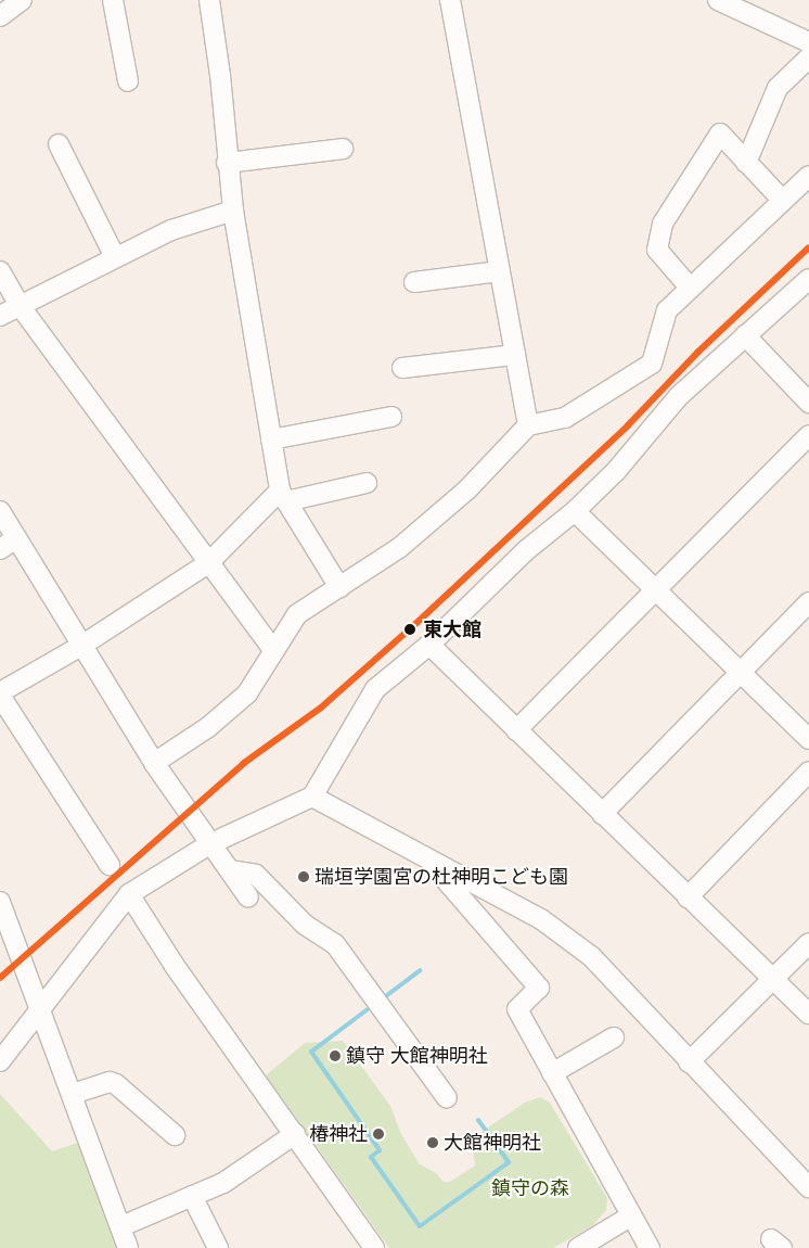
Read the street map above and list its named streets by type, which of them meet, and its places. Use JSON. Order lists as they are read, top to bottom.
{
  "parks": ["鎮守の森"],
  "places": [
    "東大館",
    "瑞垣学園宮の杜神明こども園",
    "鎮守 大館神明社",
    "椿神社",
    "大館神明社"
  ]
}
